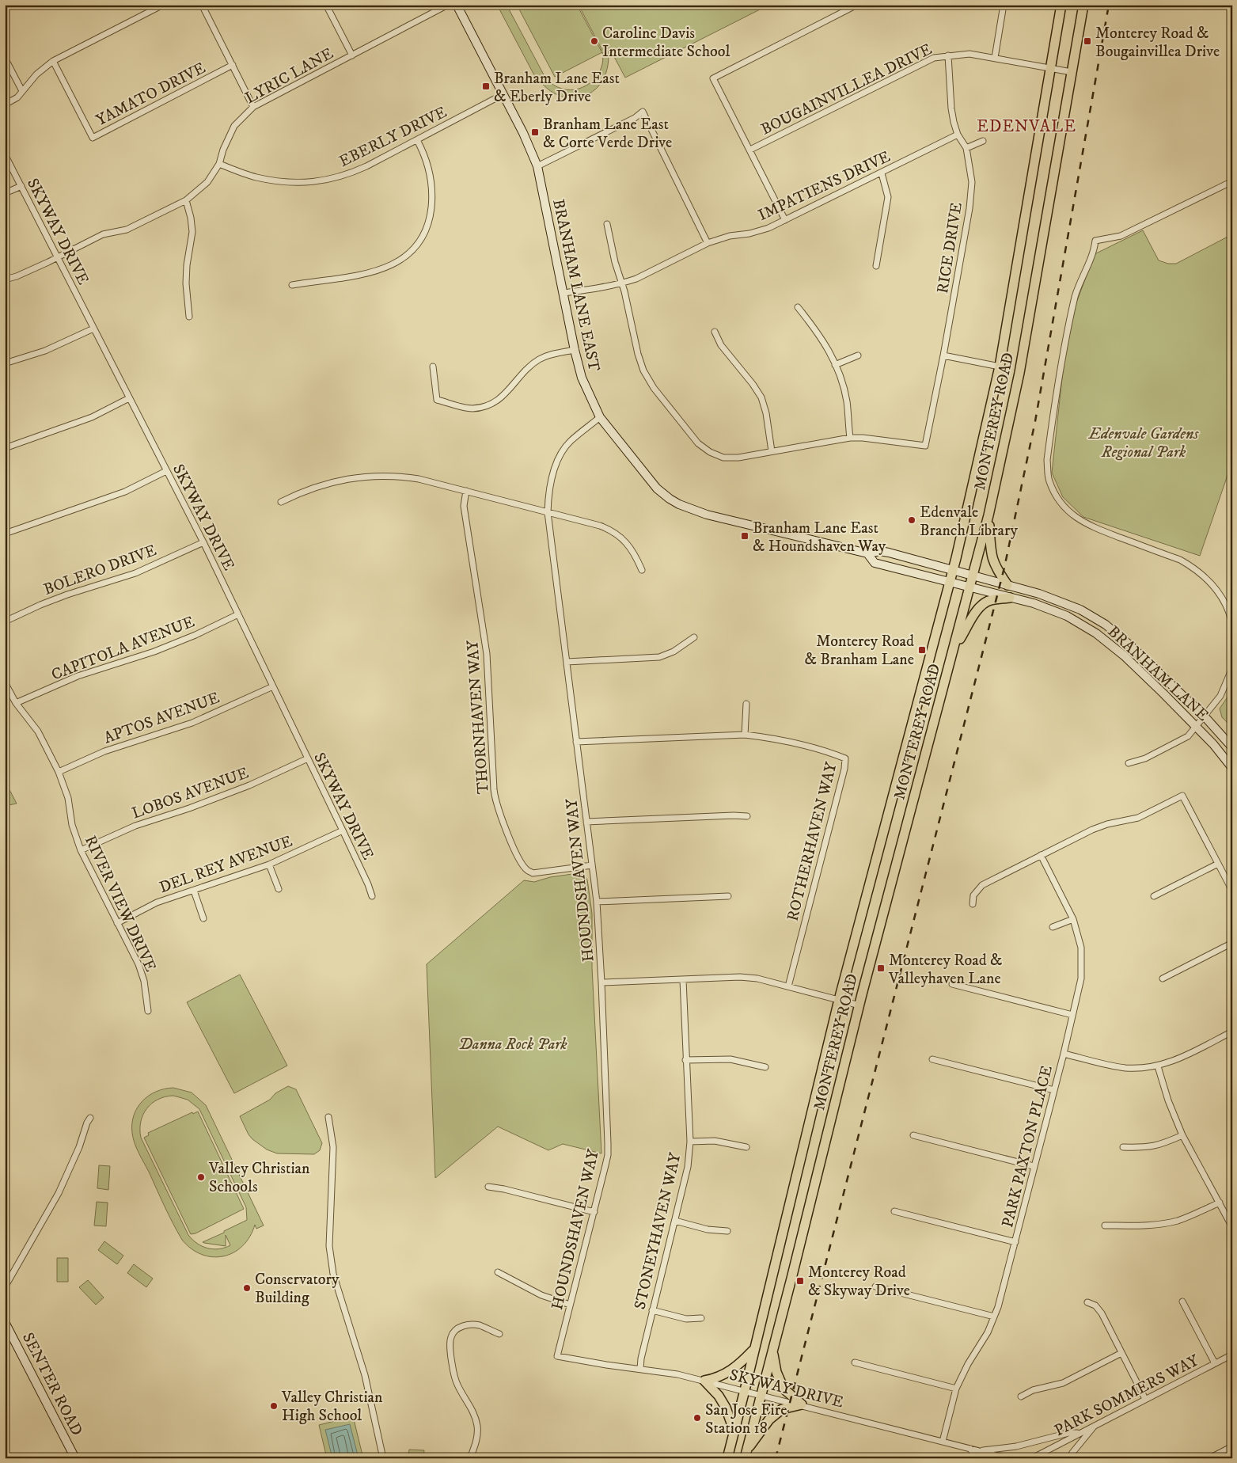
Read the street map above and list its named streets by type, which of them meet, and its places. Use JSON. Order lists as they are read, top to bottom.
{
  "streets": {
    "main road": ["MONTEREY ROAD"],
    "street": [
      "LYRIC LANE",
      "BOUGAINVILLEA DRIVE",
      "YAMATO DRIVE",
      "EBERLY DRIVE",
      "IMPATIENS DRIVE",
      "SKYWAY DRIVE",
      "RICE DRIVE",
      "BRANHAM LANE EAST",
      "BOLERO DRIVE",
      "CAPITOLA AVENUE",
      "BRANHAM LANE",
      "APTOS AVENUE",
      "THORNHAVEN WAY",
      "LOBOS AVENUE",
      "ROTHERHAVEN WAY",
      "DEL REY AVENUE",
      "HOUNDSHAVEN WAY",
      "RIVER VIEW DRIVE",
      "PARK PAXTON PLACE",
      "STONEYHAVEN WAY",
      "SENTER ROAD",
      "PARK SOMMERS WAY"
    ]
  },
  "crossings": [
    ["LYRIC LANE", "EBERLY DRIVE"],
    ["LYRIC LANE", "SKYWAY DRIVE"],
    ["BOUGAINVILLEA DRIVE", "RICE DRIVE"],
    ["BOUGAINVILLEA DRIVE", "MONTEREY ROAD"],
    ["EBERLY DRIVE", "BRANHAM LANE EAST"],
    ["IMPATIENS DRIVE", "RICE DRIVE"],
    ["IMPATIENS DRIVE", "BRANHAM LANE EAST"],
    ["SKYWAY DRIVE", "MONTEREY ROAD"],
    ["SKYWAY DRIVE", "BOLERO DRIVE"],
    ["SKYWAY DRIVE", "CAPITOLA AVENUE"],
    ["SKYWAY DRIVE", "APTOS AVENUE"],
    ["SKYWAY DRIVE", "LOBOS AVENUE"],
    ["SKYWAY DRIVE", "DEL REY AVENUE"],
    ["SKYWAY DRIVE", "HOUNDSHAVEN WAY"],
    ["SKYWAY DRIVE", "PARK PAXTON PLACE"],
    ["SKYWAY DRIVE", "STONEYHAVEN WAY"],
    ["BRANHAM LANE EAST", "MONTEREY ROAD"],
    ["BRANHAM LANE EAST", "BRANHAM LANE"],
    ["BRANHAM LANE EAST", "HOUNDSHAVEN WAY"],
    ["CAPITOLA AVENUE", "RIVER VIEW DRIVE"],
    ["APTOS AVENUE", "RIVER VIEW DRIVE"],
    ["THORNHAVEN WAY", "HOUNDSHAVEN WAY"],
    ["LOBOS AVENUE", "RIVER VIEW DRIVE"],
    ["ROTHERHAVEN WAY", "HOUNDSHAVEN WAY"],
    ["DEL REY AVENUE", "RIVER VIEW DRIVE"]
  ],
  "districts": ["EDENVALE"],
  "parks": ["Edenvale Gardens Regional Park", "Danna Rock Park"],
  "places": {
    "other": [
      "Caroline Davis Intermediate School",
      "Edenvale Branch Library",
      "Valley Christian Schools",
      "Conservatory Building",
      "Valley Christian High School",
      "San Jose Fire Station 18"
    ],
    "transit": [
      "Monterey Road & Bougainvillea Drive",
      "Branham Lane East & Eberly Drive",
      "Branham Lane East & Corte Verde Drive",
      "Branham Lane East & Houndshaven Way",
      "Monterey Road & Branham Lane",
      "Monterey Road & Valleyhaven Lane",
      "Monterey Road & Skyway Drive"
    ]
  }
}
